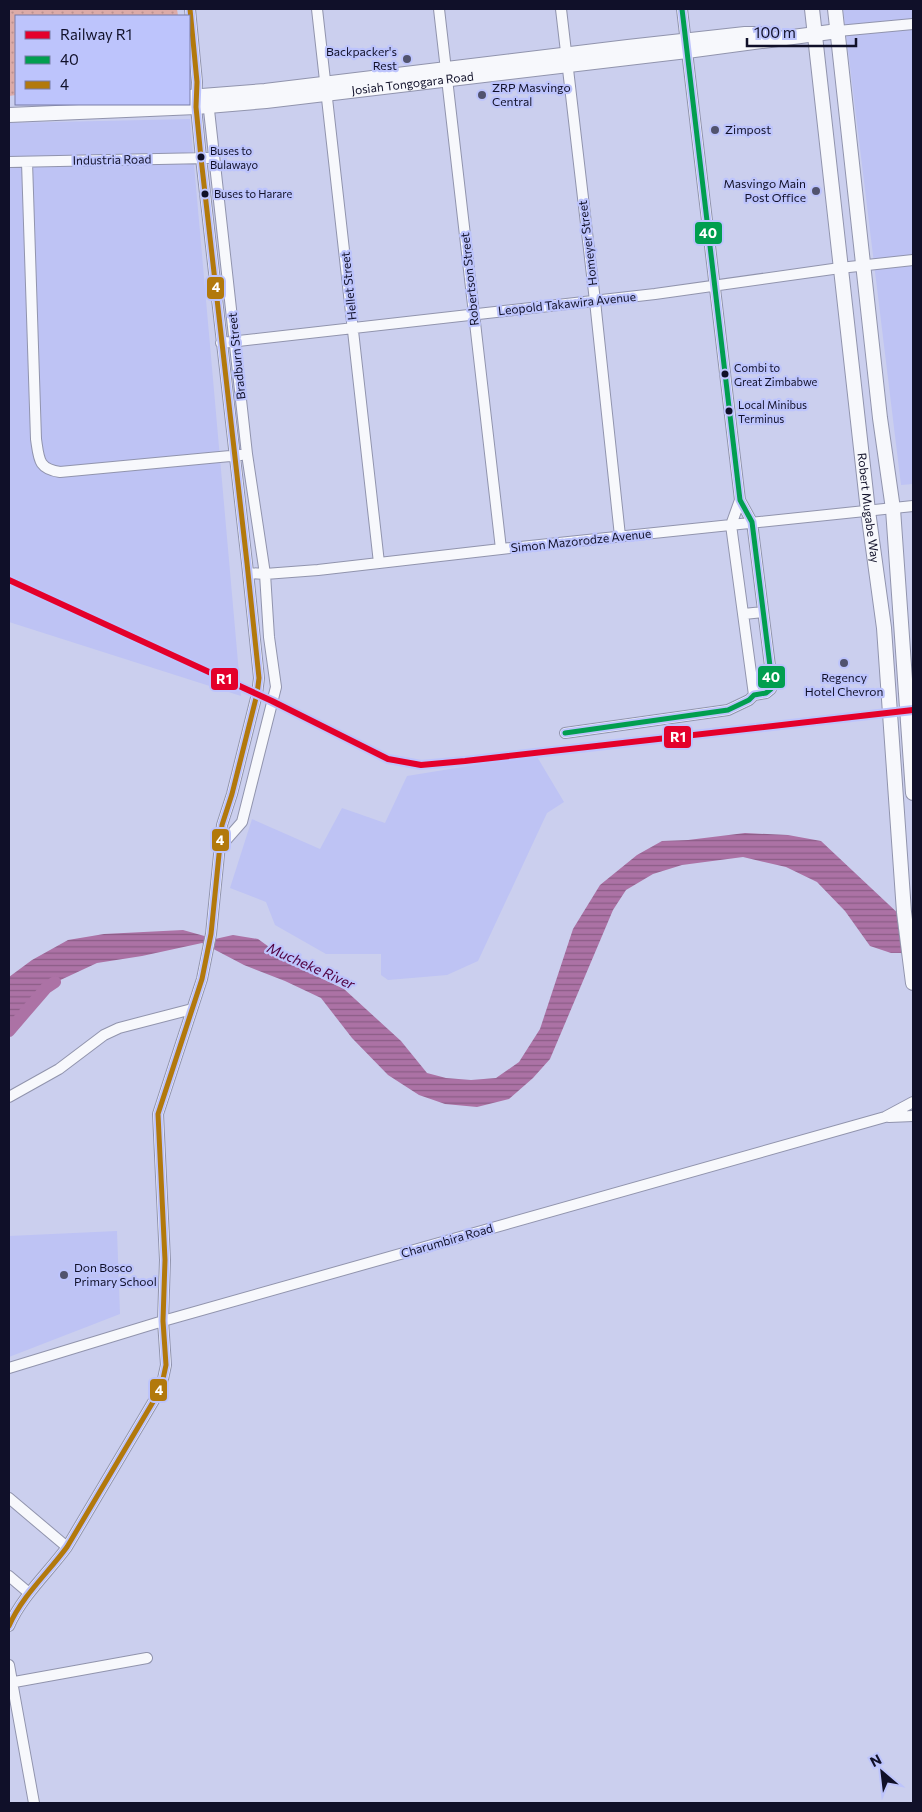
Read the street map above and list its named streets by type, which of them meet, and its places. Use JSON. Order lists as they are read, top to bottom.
{
  "streets": {
    "highway": ["Josiah Tongogara Road", "Robert Mugabe Way"],
    "street": [
      "Industria Road",
      "Homeyer Street",
      "Robertson Street",
      "Hellet Street",
      "Leopold Takawira Avenue",
      "Bradburn Street",
      "Simon Mazorodze Avenue",
      "Charumbira Road"
    ]
  },
  "crossings": [
    ["Josiah Tongogara Road", "Homeyer Street"],
    ["Josiah Tongogara Road", "Robertson Street"],
    ["Josiah Tongogara Road", "Hellet Street"],
    ["Josiah Tongogara Road", "Bradburn Street"],
    ["Josiah Tongogara Road", "Robert Mugabe Way"],
    ["Industria Road", "Bradburn Street"],
    ["Homeyer Street", "Leopold Takawira Avenue"],
    ["Homeyer Street", "Simon Mazorodze Avenue"],
    ["Robertson Street", "Leopold Takawira Avenue"],
    ["Robertson Street", "Simon Mazorodze Avenue"],
    ["Hellet Street", "Leopold Takawira Avenue"],
    ["Hellet Street", "Simon Mazorodze Avenue"],
    ["Leopold Takawira Avenue", "Bradburn Street"],
    ["Leopold Takawira Avenue", "Robert Mugabe Way"],
    ["Bradburn Street", "Simon Mazorodze Avenue"],
    ["Bradburn Street", "Charumbira Road"],
    ["Robert Mugabe Way", "Simon Mazorodze Avenue"]
  ],
  "water": ["Mucheke River"],
  "places": [
    "Backpacker's Rest",
    "ZRP Masvingo Central",
    "Zimpost",
    "Buses to Bulawayo",
    "Masvingo Main Post Office",
    "Buses to Harare",
    "Combi to Great Zimbabwe",
    "Local Minibus Terminus",
    "Regency Hotel Chevron",
    "Don Bosco Primary School"
  ],
  "lines": ["transit line 40", "transit line 4", "rail line R1"],
  "legend": ["Railway R1", "40", "4"],
  "scale_bar": "100 m",
  "north": "top left"
}
